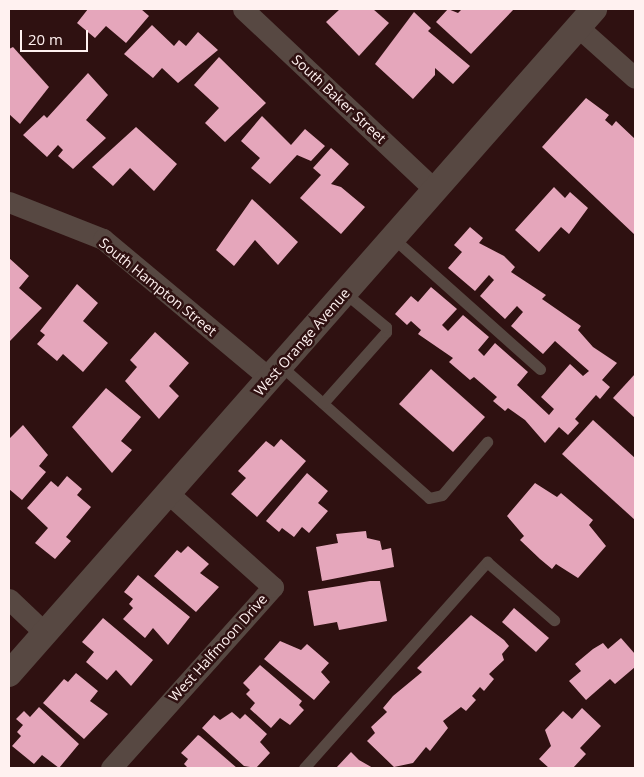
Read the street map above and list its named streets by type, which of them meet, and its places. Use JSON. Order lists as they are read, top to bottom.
{
  "streets": {
    "street": [
      "South Baker Street",
      "South Hampton Street",
      "West Orange Avenue",
      "West Halfmoon Drive"
    ]
  },
  "crossings": [
    ["South Baker Street", "West Orange Avenue"],
    ["South Hampton Street", "West Orange Avenue"],
    ["West Orange Avenue", "West Halfmoon Drive"]
  ],
  "scale_bar": "20 m"
}
